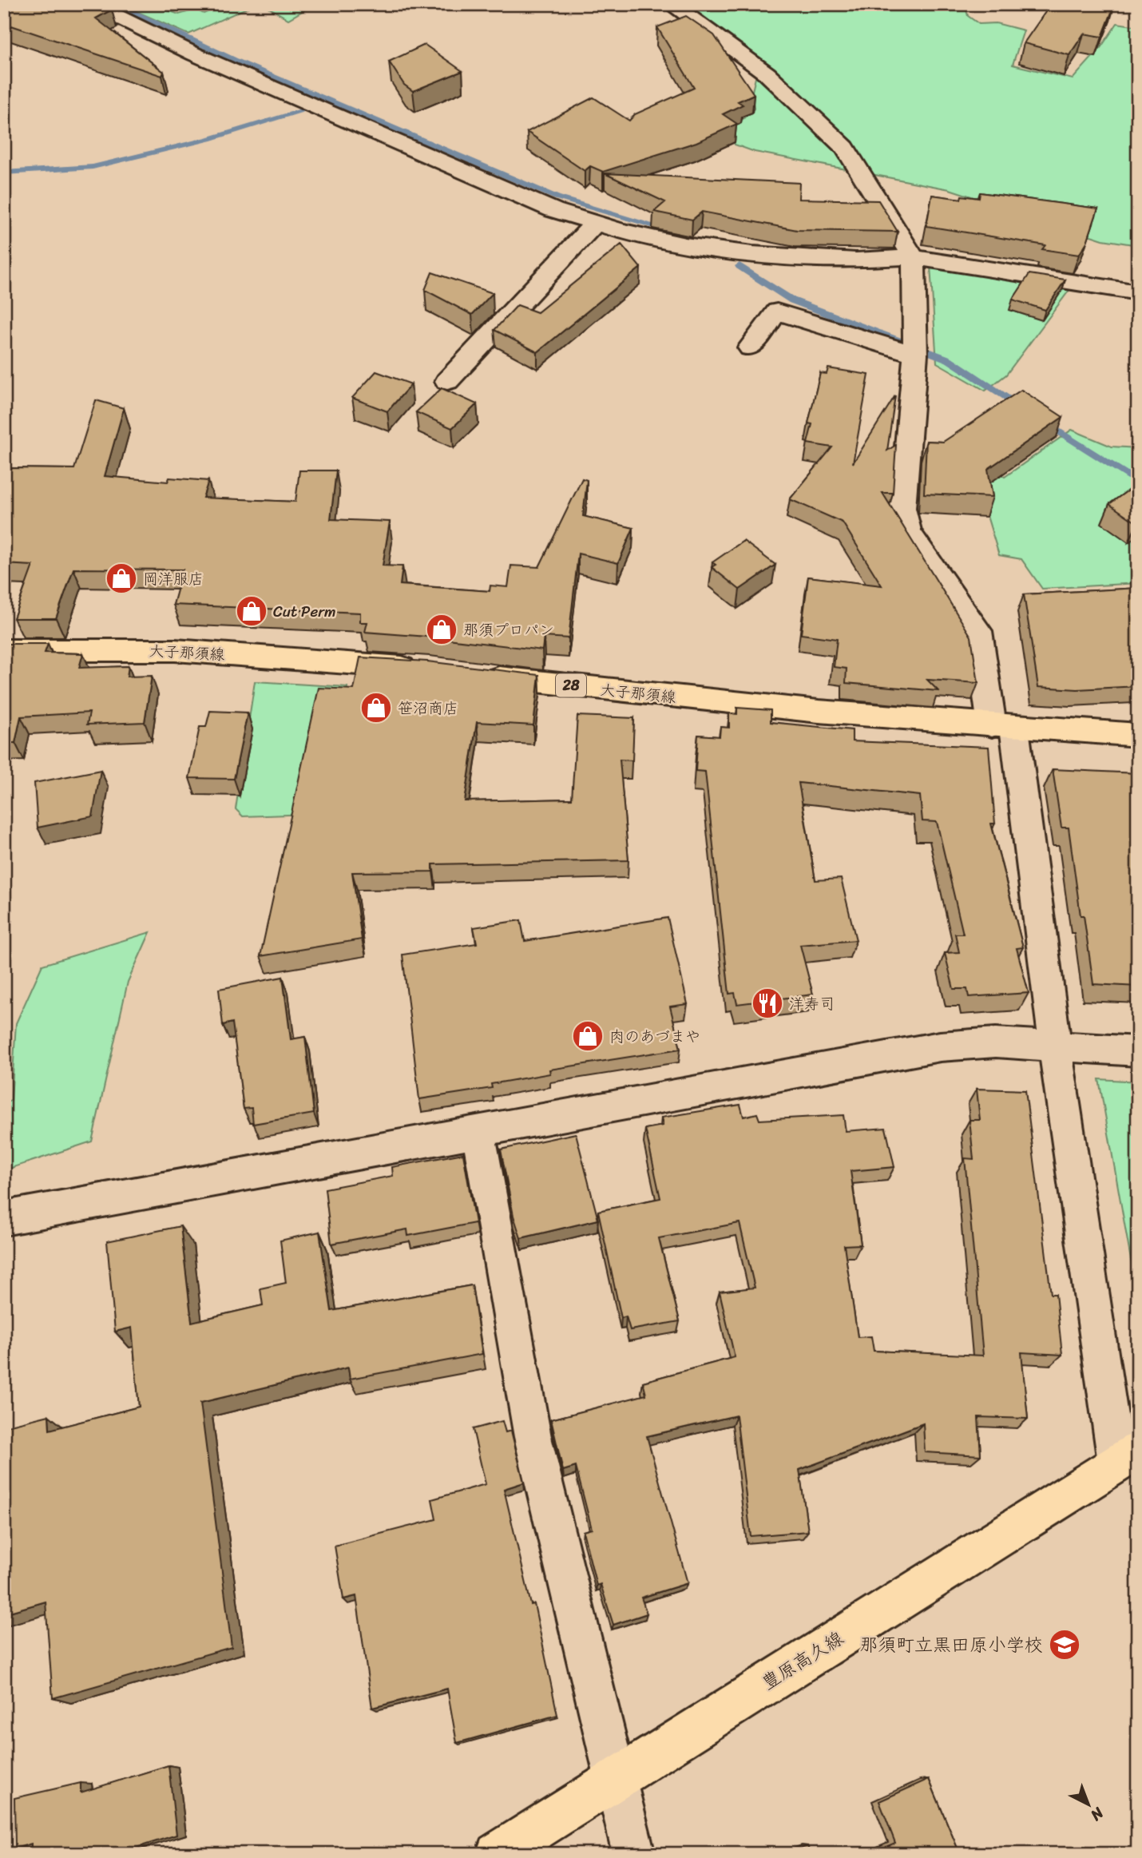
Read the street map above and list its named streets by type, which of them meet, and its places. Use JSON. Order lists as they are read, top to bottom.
{
  "streets": {
    "main road": ["大子那須線", "28", "豊原高久線"]
  },
  "places": {
    "shop": [
      "岡洋服店",
      "Cut Perm",
      "那須プロパン",
      "笹沼商店",
      "肉のあづまや"
    ],
    "restaurant": ["洋寿司"],
    "school or university": ["那須町立黒田原小学校"]
  },
  "north": "bottom right"
}
